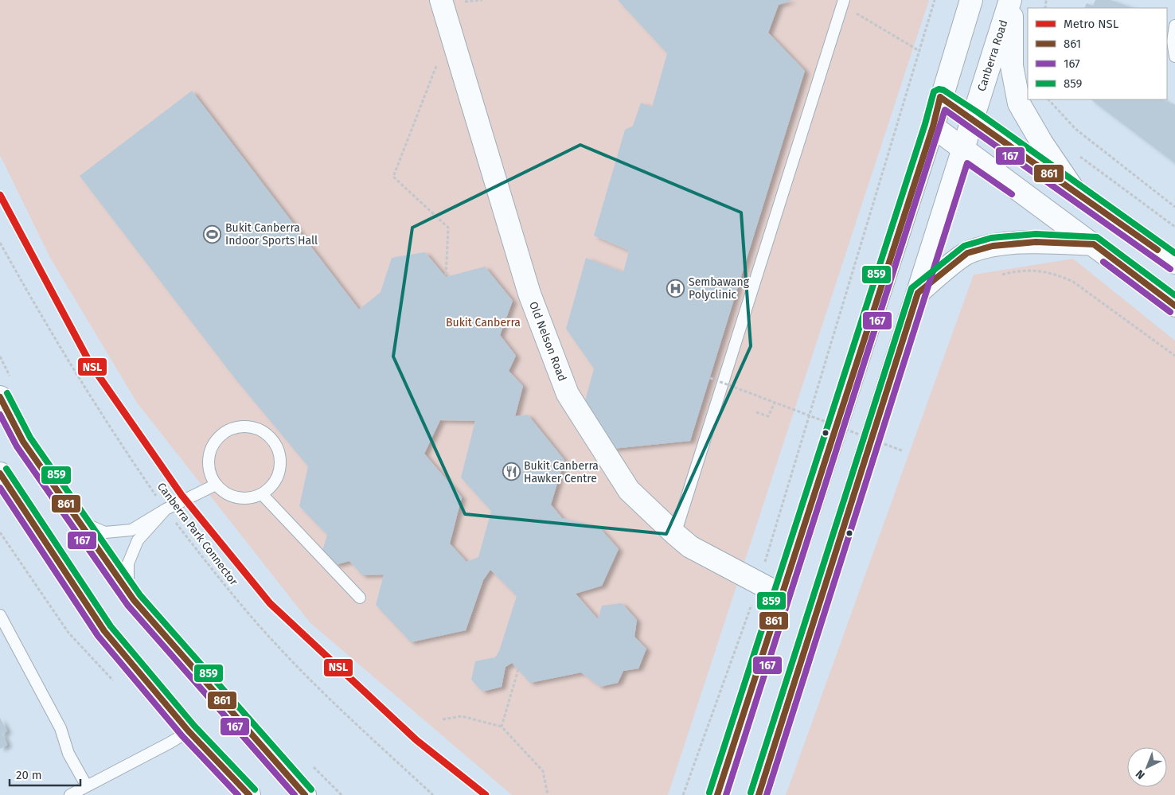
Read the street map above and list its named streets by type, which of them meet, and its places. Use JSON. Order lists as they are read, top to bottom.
{
  "streets": {
    "main road": ["Canberra Road", "Old Nelson Road"],
    "path": ["Canberra Park Connector"]
  },
  "parks": ["Bukit Canberra"],
  "places": {
    "sports": ["Bukit Canberra Indoor Sports Hall"],
    "hospital": ["Sembawang Polyclinic"],
    "restaurant": ["Bukit Canberra Hawker Centre"]
  },
  "lines": [
    "transit line 859",
    "transit line 861",
    "transit line 167",
    "metro line NSL"
  ],
  "legend": [
    "Metro NSL",
    "861",
    "167",
    "859"
  ],
  "scale_bar": "20 m",
  "north": "bottom left"
}
